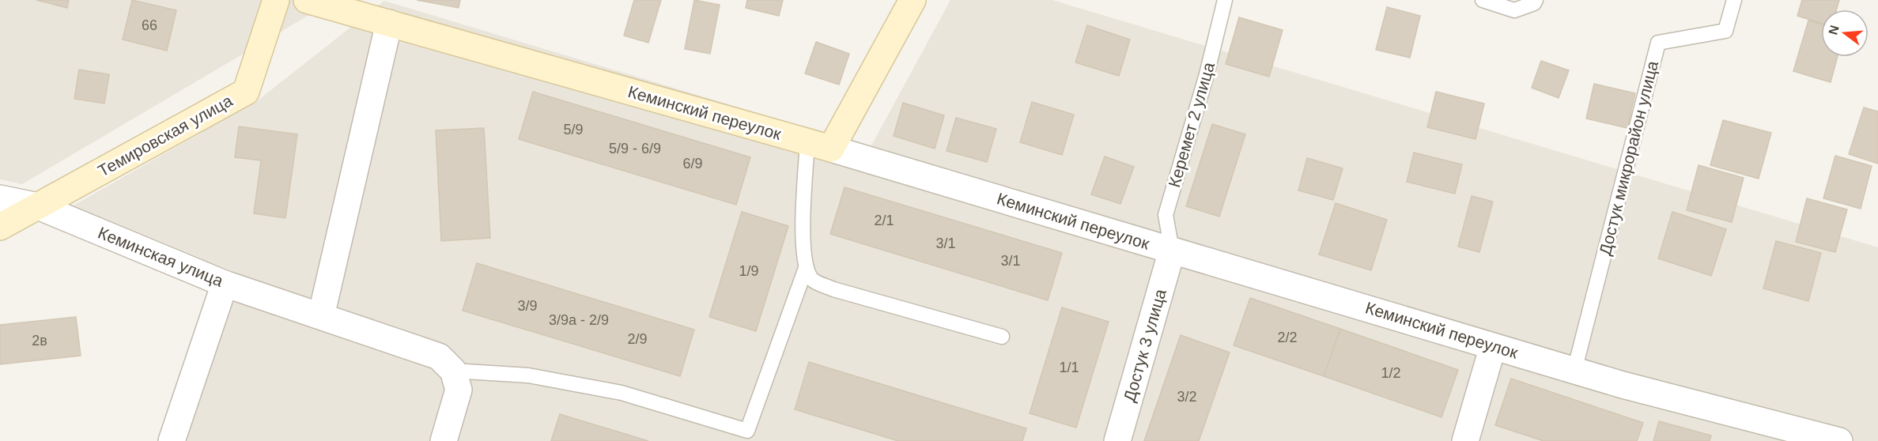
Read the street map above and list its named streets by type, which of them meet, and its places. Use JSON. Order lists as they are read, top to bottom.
{
  "streets": {
    "street": [
      "Кеминский переулок",
      "Темировская улица",
      "Кеминская улица",
      "Достук 3 улица"
    ],
    "lane": ["Керемет 2 улица", "Достук микрорайон улица"]
  },
  "crossings": [
    ["Кеминский переулок", "Керемет 2 улица"],
    ["Кеминский переулок", "Достук микрорайон улица"],
    ["Кеминский переулок", "Достук 3 улица"],
    ["Керемет 2 улица", "Достук 3 улица"],
    ["Темировская улица", "Кеминская улица"]
  ],
  "house_numbers": [
    "66",
    "5/9",
    "5/9 - 6/9",
    "6/9",
    "2/1",
    "3/1",
    "3/1",
    "1/9",
    "3/9",
    "3/9а - 2/9",
    "2/2",
    "2/9",
    "2в",
    "1/1",
    "1/2",
    "3/2"
  ],
  "north": "left"
}
